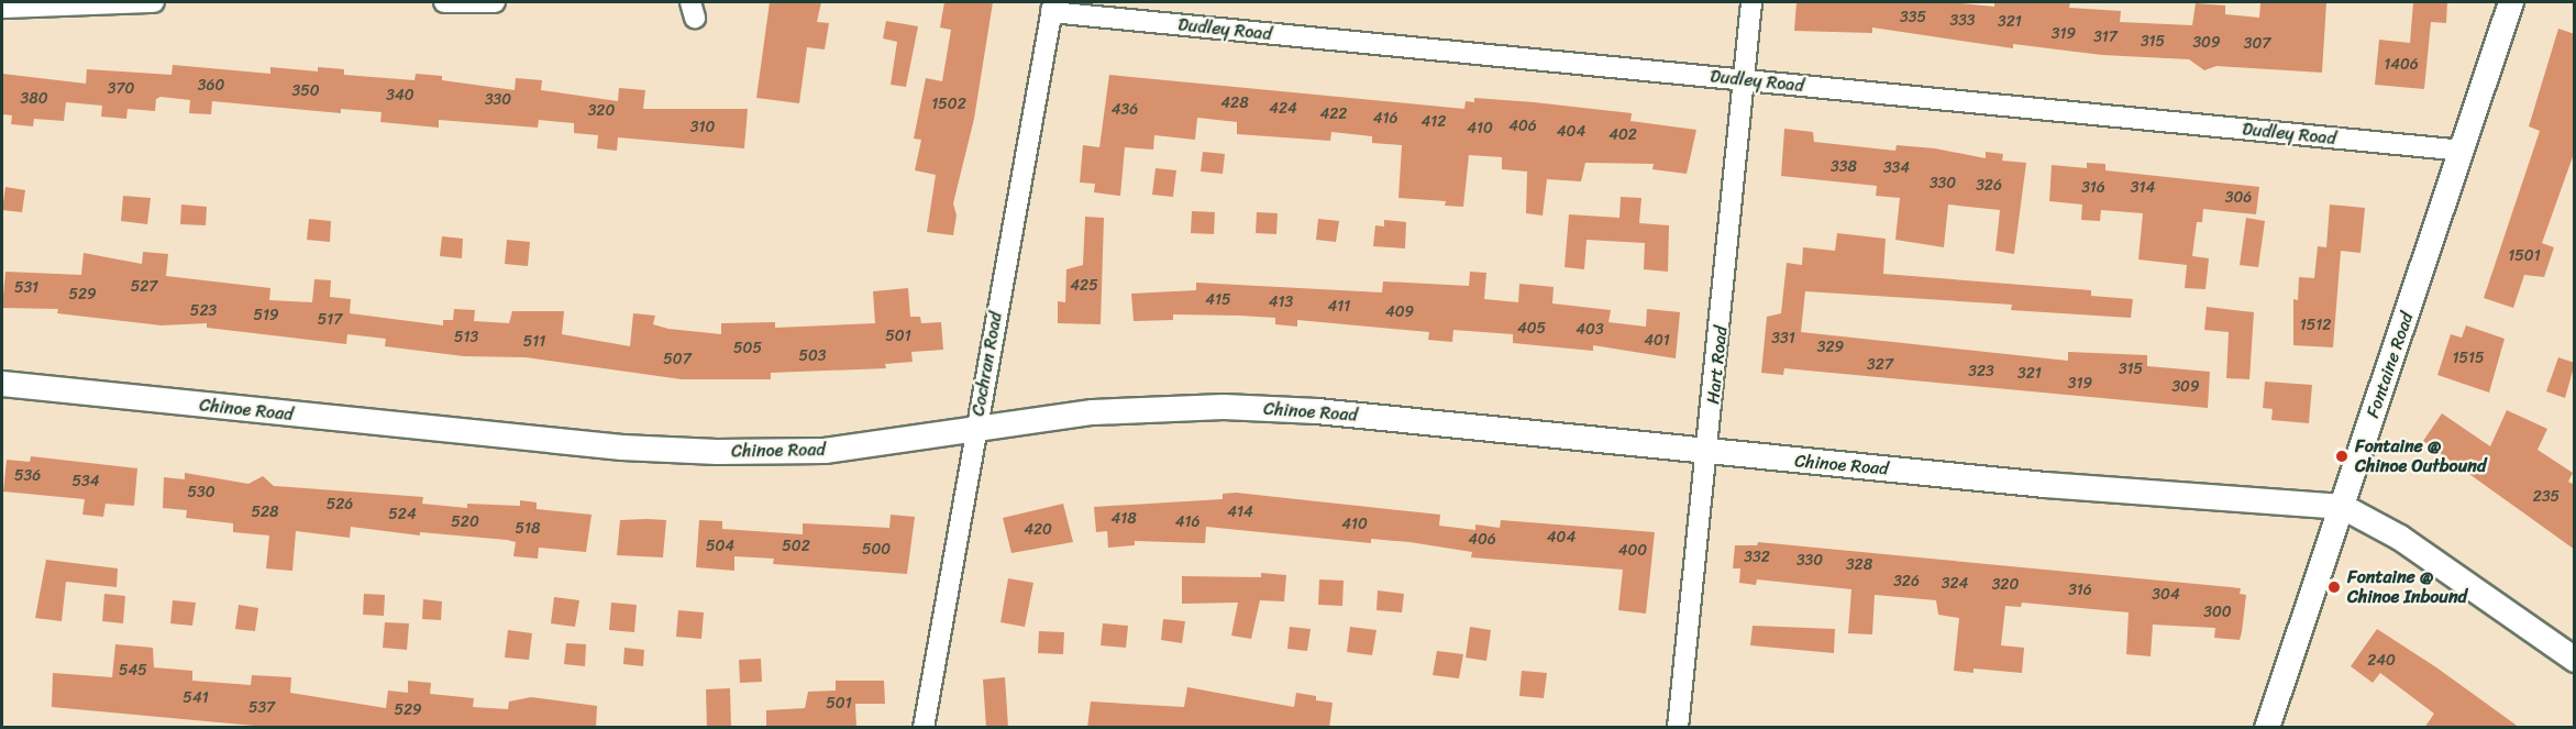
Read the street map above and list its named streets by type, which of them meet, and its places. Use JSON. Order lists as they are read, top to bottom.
{
  "streets": {
    "street": [
      "Dudley Road",
      "Cochran Road",
      "Hart Road",
      "Fontaine Road",
      "Chinoe Road"
    ]
  },
  "crossings": [
    ["Dudley Road", "Cochran Road"],
    ["Dudley Road", "Hart Road"],
    ["Dudley Road", "Fontaine Road"],
    ["Cochran Road", "Chinoe Road"],
    ["Hart Road", "Chinoe Road"],
    ["Fontaine Road", "Chinoe Road"]
  ],
  "places": ["Fontaine @ Chinoe Outbound", "Fontaine @ Chinoe Inbound"],
  "house_numbers": [
    "335",
    "333",
    "321",
    "319",
    "317",
    "315",
    "309",
    "307",
    "1406",
    "360",
    "370",
    "350",
    "340",
    "380",
    "330",
    "428",
    "1502",
    "424",
    "436",
    "320",
    "422",
    "416",
    "412",
    "406",
    "310",
    "410",
    "404",
    "402",
    "338",
    "334",
    "330",
    "326",
    "316",
    "314",
    "306",
    "1501",
    "425",
    "527",
    "531",
    "529",
    "415",
    "413",
    "411",
    "523",
    "409",
    "519",
    "517",
    "1512",
    "405",
    "403",
    "501",
    "513",
    "331",
    "401",
    "511",
    "329",
    "505",
    "503",
    "1515",
    "507",
    "327",
    "315",
    "323",
    "321",
    "319",
    "309",
    "536",
    "534",
    "530",
    "235",
    "526",
    "528",
    "414",
    "524",
    "418",
    "520",
    "416",
    "410",
    "518",
    "420",
    "404",
    "406",
    "504",
    "502",
    "500",
    "400",
    "332",
    "330",
    "328",
    "326",
    "324",
    "320",
    "316",
    "304",
    "300",
    "240",
    "545",
    "541",
    "501",
    "537",
    "529"
  ]
}
